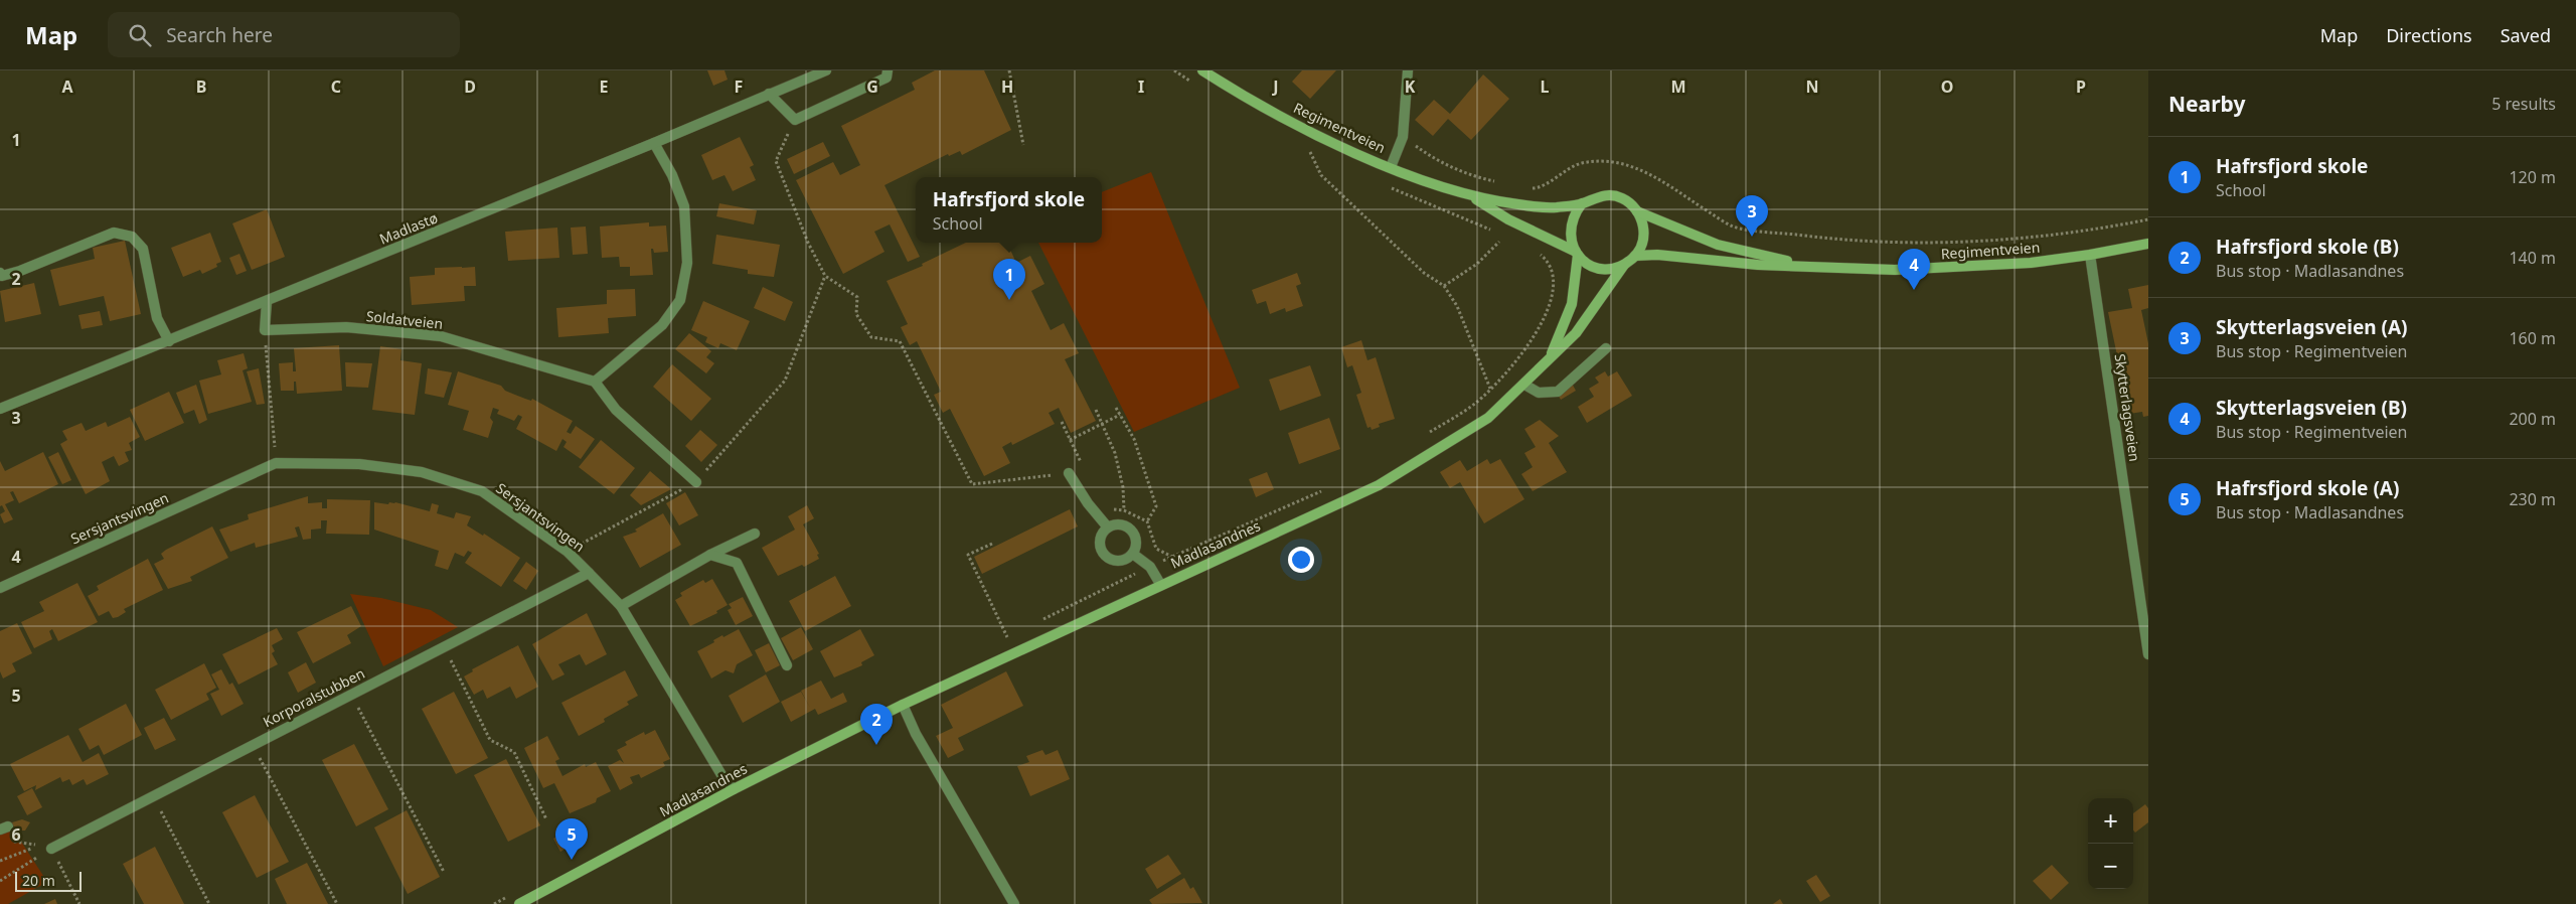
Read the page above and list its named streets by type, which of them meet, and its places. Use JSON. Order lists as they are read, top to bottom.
{
  "streets": {
    "main road": ["Regimentveien", "Madlasandnes"],
    "street": [
      "Madlastø",
      "Soldatveien",
      "Skytterlagsveien",
      "Sersjantsvingen",
      "Korporalstubben"
    ]
  },
  "crossings": [
    ["Regimentveien", "Skytterlagsveien"],
    ["Regimentveien", "Madlasandnes"],
    ["Sersjantsvingen", "Madlasandnes"],
    ["Sersjantsvingen", "Korporalstubben"]
  ],
  "scale_bar": "20 m",
  "page": {
    "header": "Map",
    "search": "Search here",
    "nav": ["Map", "Directions", "Saved"],
    "heading": ["Nearby", "5 results"],
    "list": [
      {
        "mark": "1",
        "name": "Hafrsfjord skole",
        "note": "School",
        "value": "120 m"
      },
      {
        "mark": "2",
        "name": "Hafrsfjord skole (B)",
        "note": "Bus stop · Madlasandnes",
        "value": "140 m"
      },
      {
        "mark": "3",
        "name": "Skytterlagsveien (A)",
        "note": "Bus stop · Regimentveien",
        "value": "160 m"
      },
      {
        "mark": "4",
        "name": "Skytterlagsveien (B)",
        "note": "Bus stop · Regimentveien",
        "value": "200 m"
      },
      {
        "mark": "5",
        "name": "Hafrsfjord skole (A)",
        "note": "Bus stop · Madlasandnes",
        "value": "230 m"
      }
    ],
    "popup": ["Hafrsfjord skole", "School"],
    "pins": [
      "3",
      "4",
      "1",
      "2",
      "5"
    ],
    "map_buttons": ["+", "−"],
    "scale": "20 m"
  },
  "grid": {
    "columns": [
      "A",
      "B",
      "C",
      "D",
      "E",
      "F",
      "G",
      "H",
      "I",
      "J",
      "K",
      "L",
      "M",
      "N",
      "O",
      "P"
    ],
    "rows": [
      "1",
      "2",
      "3",
      "4",
      "5",
      "6"
    ]
  }
}
